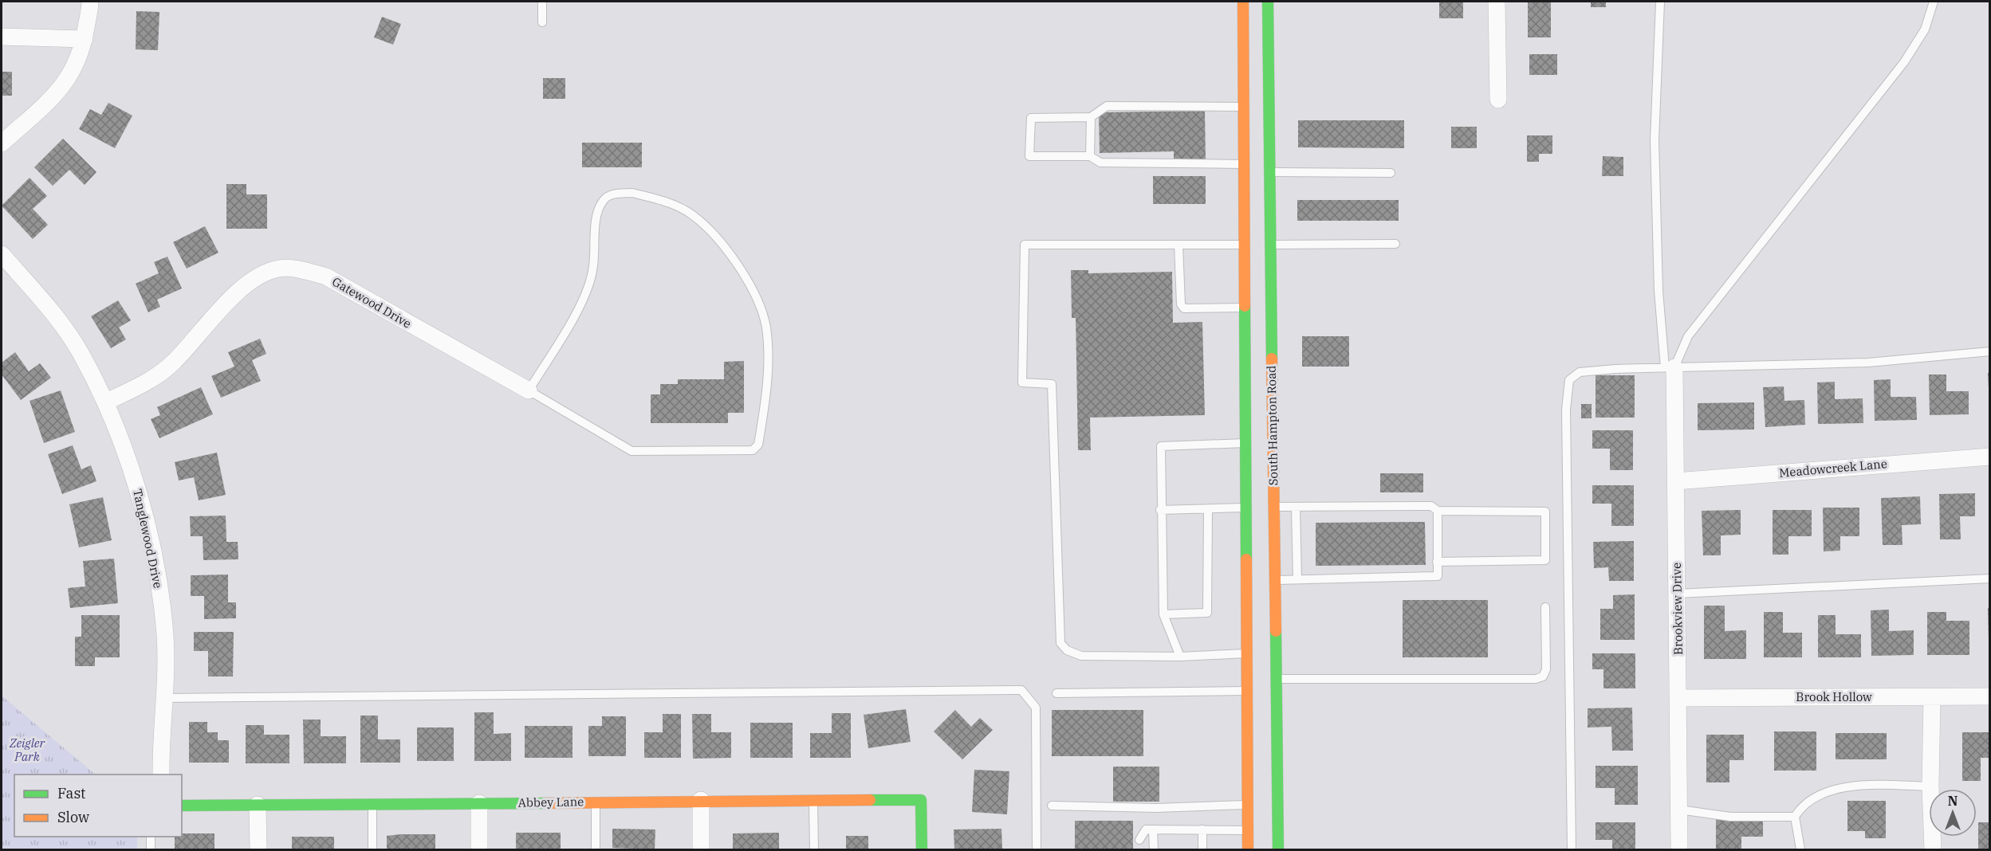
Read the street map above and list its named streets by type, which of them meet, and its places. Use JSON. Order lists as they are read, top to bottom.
{
  "streets": {
    "main road": ["South Hampton Road", "Abbey Lane"],
    "street": [
      "Gatewood Drive",
      "Meadowcreek Lane",
      "Tanglewood Drive",
      "Brookview Drive",
      "Brook Hollow"
    ]
  },
  "crossings": [
    ["Gatewood Drive", "Tanglewood Drive"],
    ["Meadowcreek Lane", "Brookview Drive"],
    ["Brookview Drive", "Brook Hollow"]
  ],
  "parks": ["Zeigler Park"],
  "legend": ["Fast", "Slow"],
  "north": "top"
}
